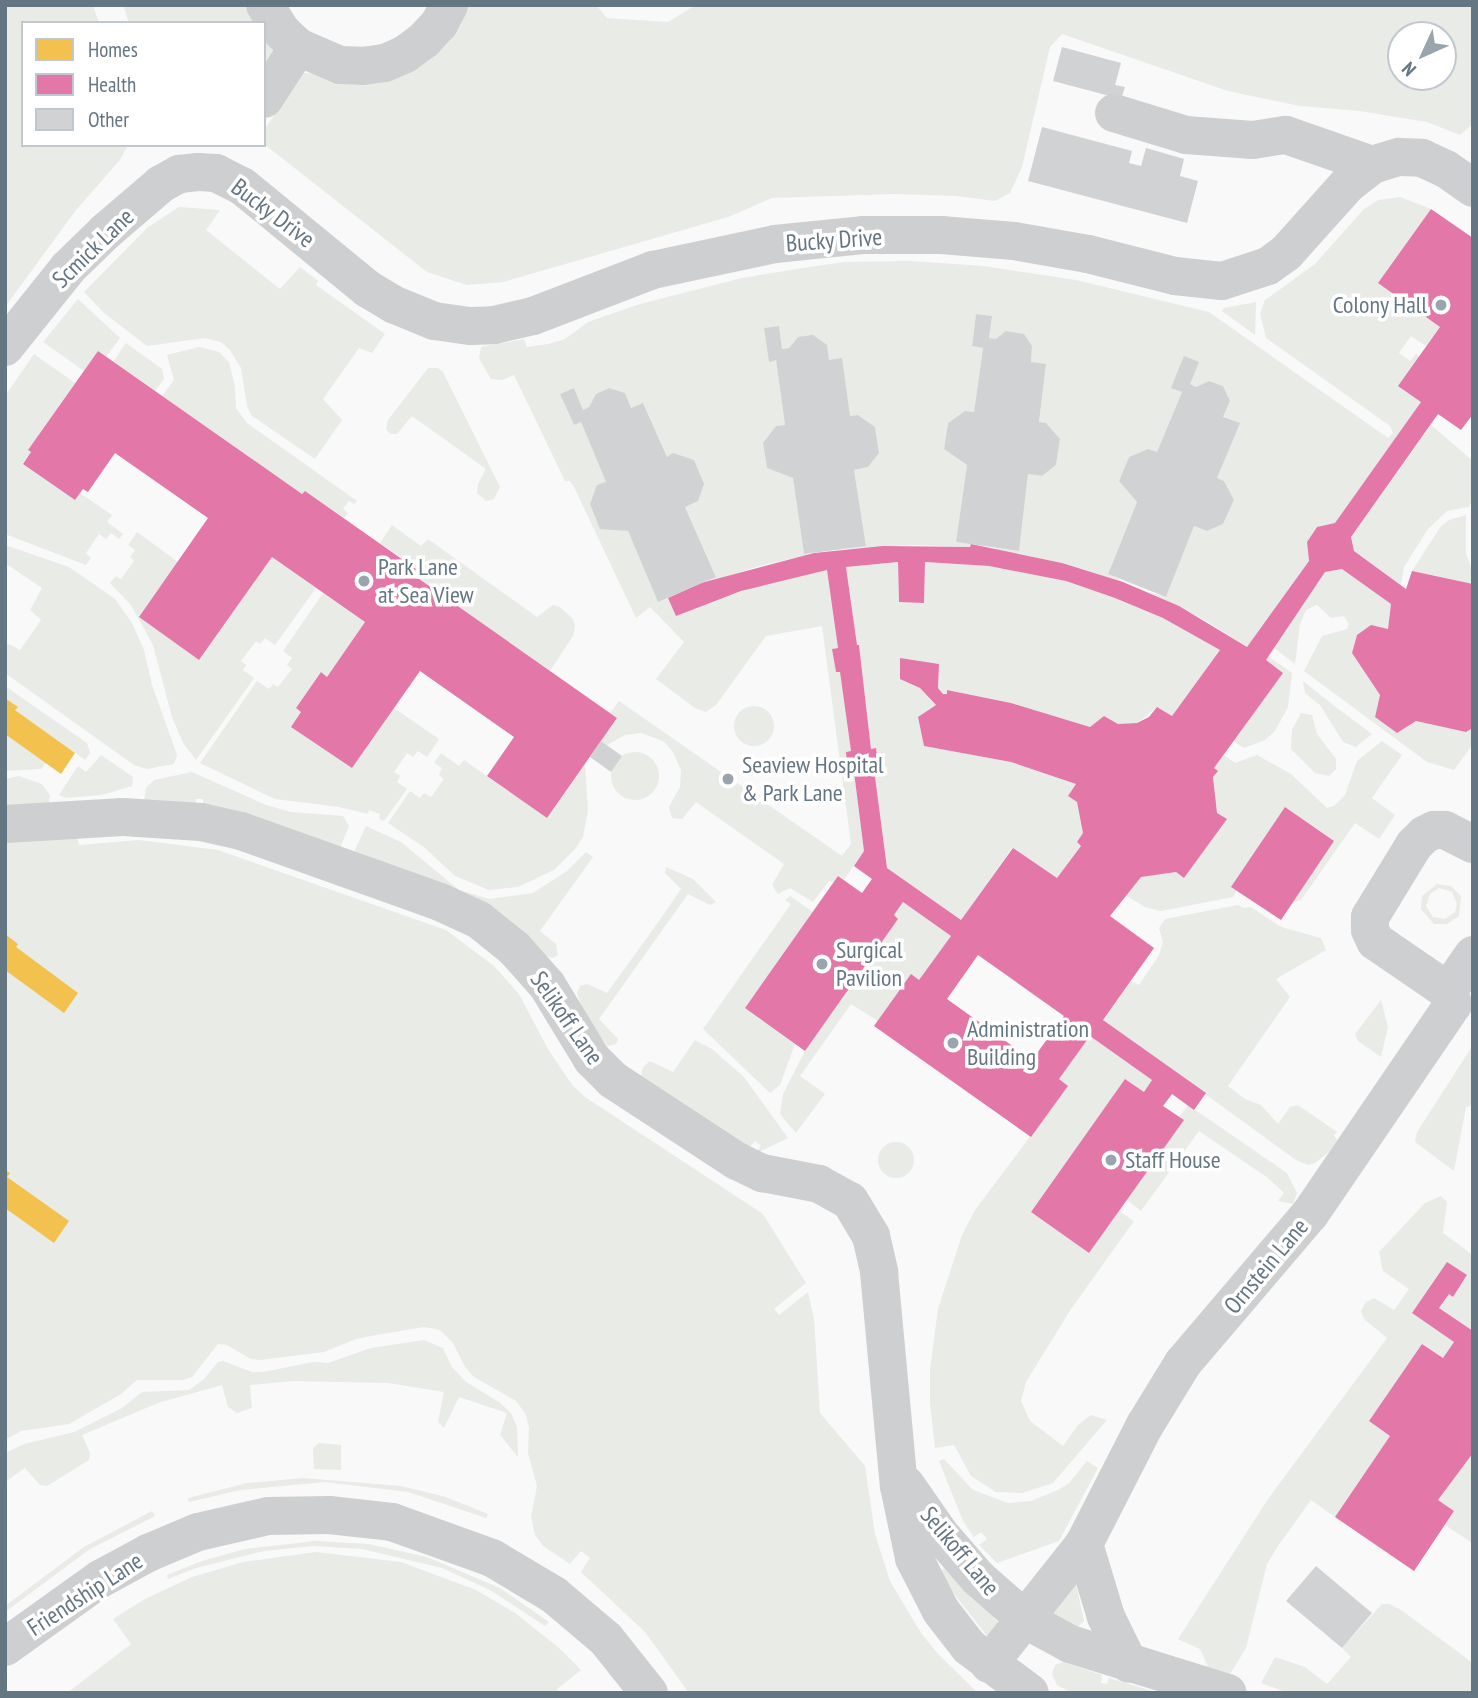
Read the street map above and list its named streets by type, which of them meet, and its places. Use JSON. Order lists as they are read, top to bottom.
{
  "streets": {
    "lane": [
      "Bucky Drive",
      "Scmick Lane",
      "Selikoff Lane",
      "Ornstein Lane",
      "Friendship Lane"
    ]
  },
  "crossings": [
    ["Bucky Drive", "Scmick Lane"],
    ["Selikoff Lane", "Ornstein Lane"]
  ],
  "places": [
    "Colony Hall",
    "Park Lane at Sea View",
    "Seaview Hospital & Park Lane",
    "Surgical Pavilion",
    "Administration Building",
    "Staff House"
  ],
  "legend": ["Homes", "Health", "Other"],
  "north": "bottom left"
}
